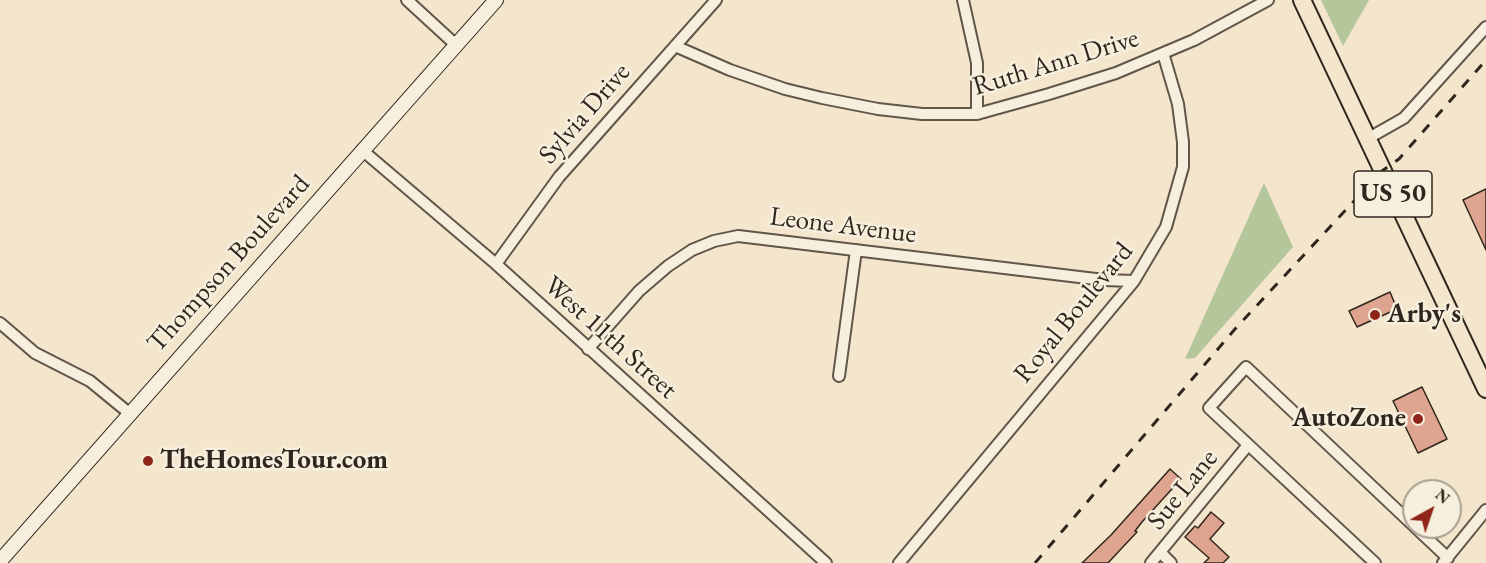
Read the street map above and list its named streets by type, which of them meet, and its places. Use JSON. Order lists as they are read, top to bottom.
{
  "streets": {
    "highway": ["US 50"],
    "main road": ["Thompson Boulevard"],
    "street": [
      "Ruth Ann Drive",
      "Sylvia Drive",
      "Leone Avenue",
      "Royal Boulevard",
      "West 11th Street",
      "Sue Lane"
    ]
  },
  "crossings": [
    ["Ruth Ann Drive", "Sylvia Drive"],
    ["Ruth Ann Drive", "Royal Boulevard"],
    ["Sylvia Drive", "West 11th Street"],
    ["Leone Avenue", "Royal Boulevard"],
    ["Leone Avenue", "West 11th Street"],
    ["Thompson Boulevard", "West 11th Street"]
  ],
  "places": ["Arby's", "AutoZone", "TheHomesTour.com"],
  "north": "top right"
}
